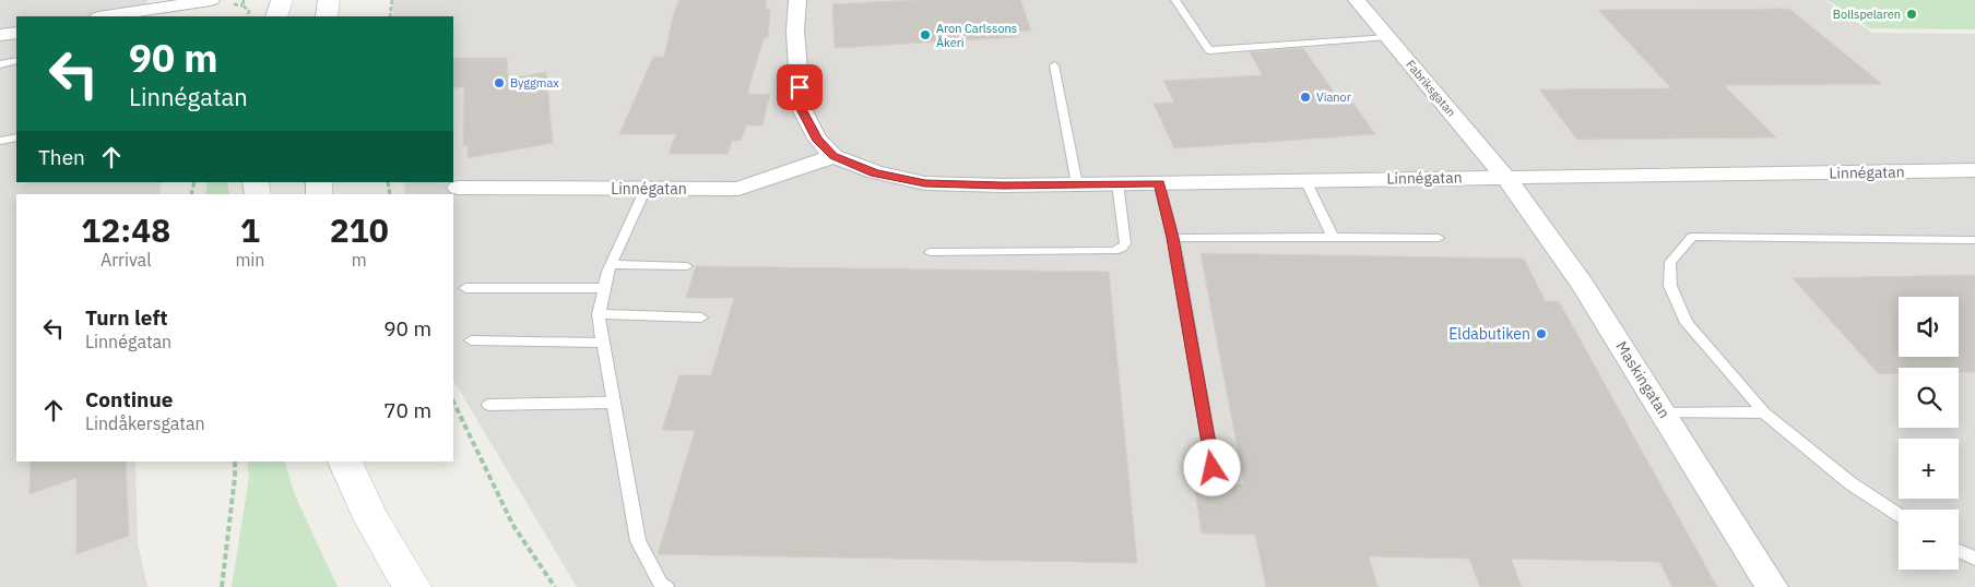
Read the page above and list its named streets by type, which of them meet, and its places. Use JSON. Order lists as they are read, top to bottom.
{
  "streets": {
    "street": ["Fabriksgatan", "Linnégatan", "Maskingatan"]
  },
  "crossings": [
    ["Fabriksgatan", "Linnégatan"],
    ["Fabriksgatan", "Maskingatan"],
    ["Linnégatan", "Maskingatan"]
  ],
  "places": [
    "Bollspelaren",
    "Aron Carlssons Åkeri",
    "Byggmax",
    "Vianor",
    "Eldabutiken"
  ],
  "page": {
    "turn": ["90 m", "Linnégatan"],
    "then": "Then",
    "eta": [
      "12:48",
      "Arrival",
      "1",
      "min",
      "210",
      "m"
    ],
    "list": [
      {
        "name": "Turn left",
        "note": "Linnégatan",
        "value": "90 m"
      },
      {
        "name": "Continue",
        "note": "Lindåkersgatan",
        "value": "70 m"
      }
    ],
    "map_buttons": ["+", "−"]
  }
}
